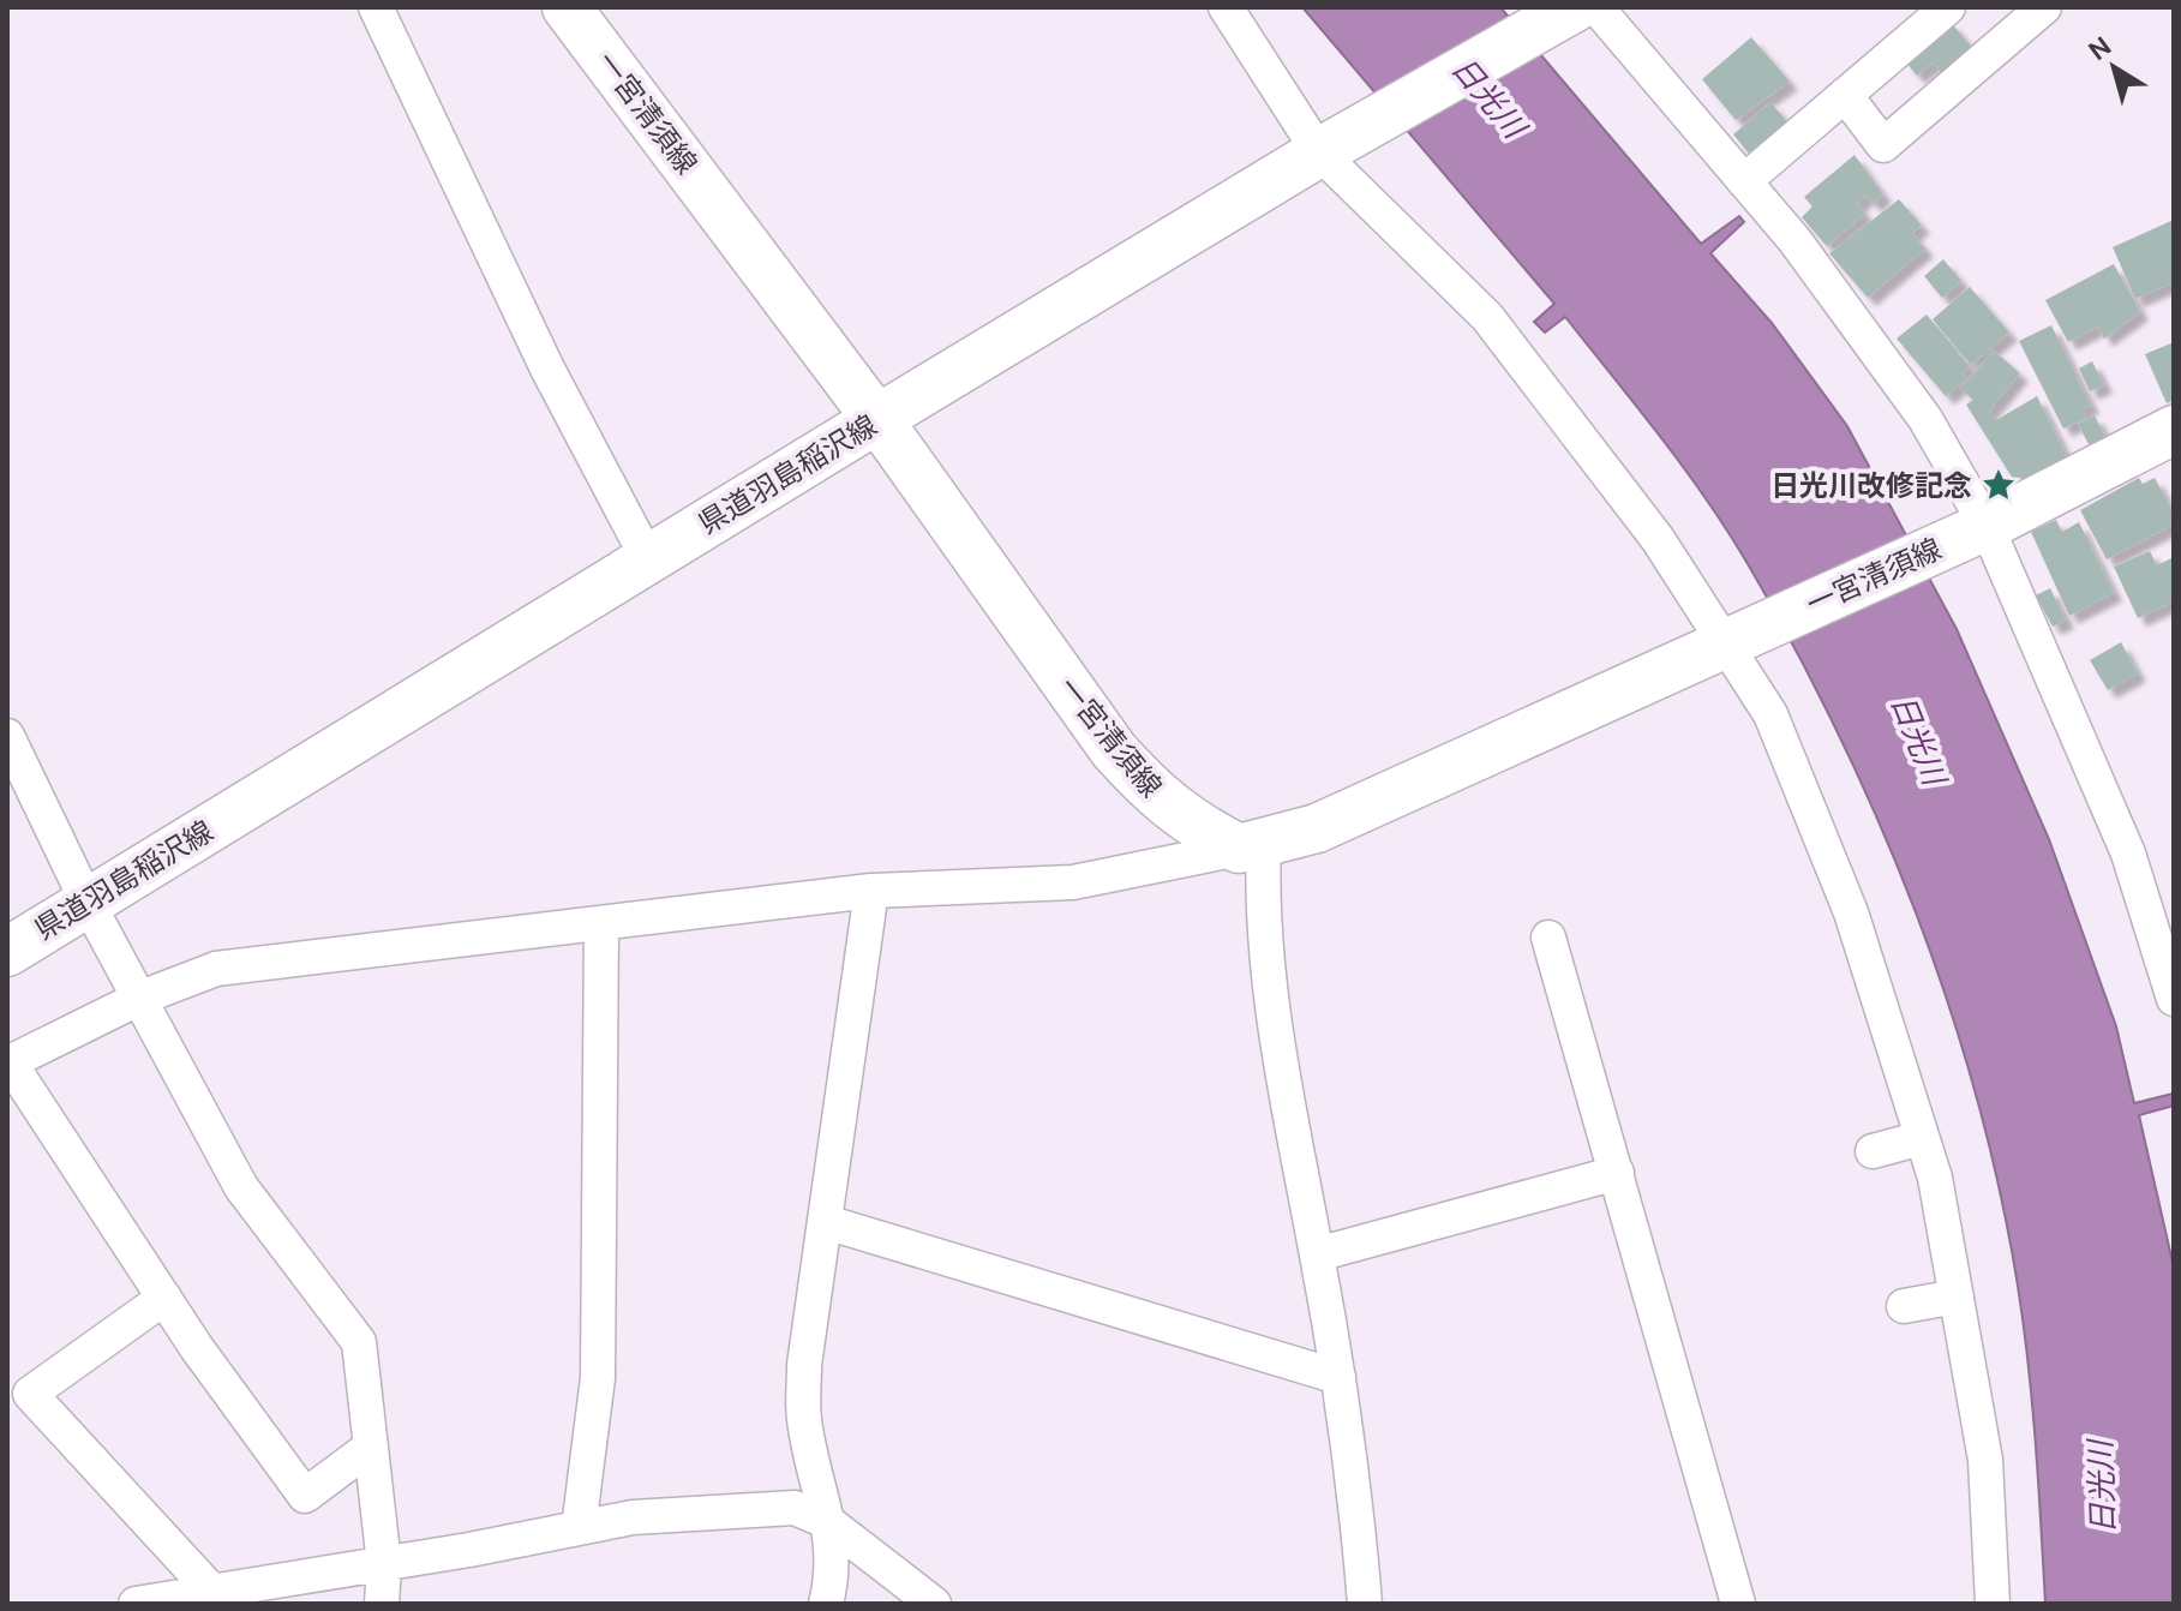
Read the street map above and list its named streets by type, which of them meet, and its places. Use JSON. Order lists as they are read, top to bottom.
{
  "streets": {
    "main road": ["一宮清須線", "県道羽島稲沢線"]
  },
  "crossings": [
    ["一宮清須線", "県道羽島稲沢線"]
  ],
  "water": ["日光川"],
  "places": {
    "place": ["日光川改修記念"]
  },
  "north": "top left"
}
